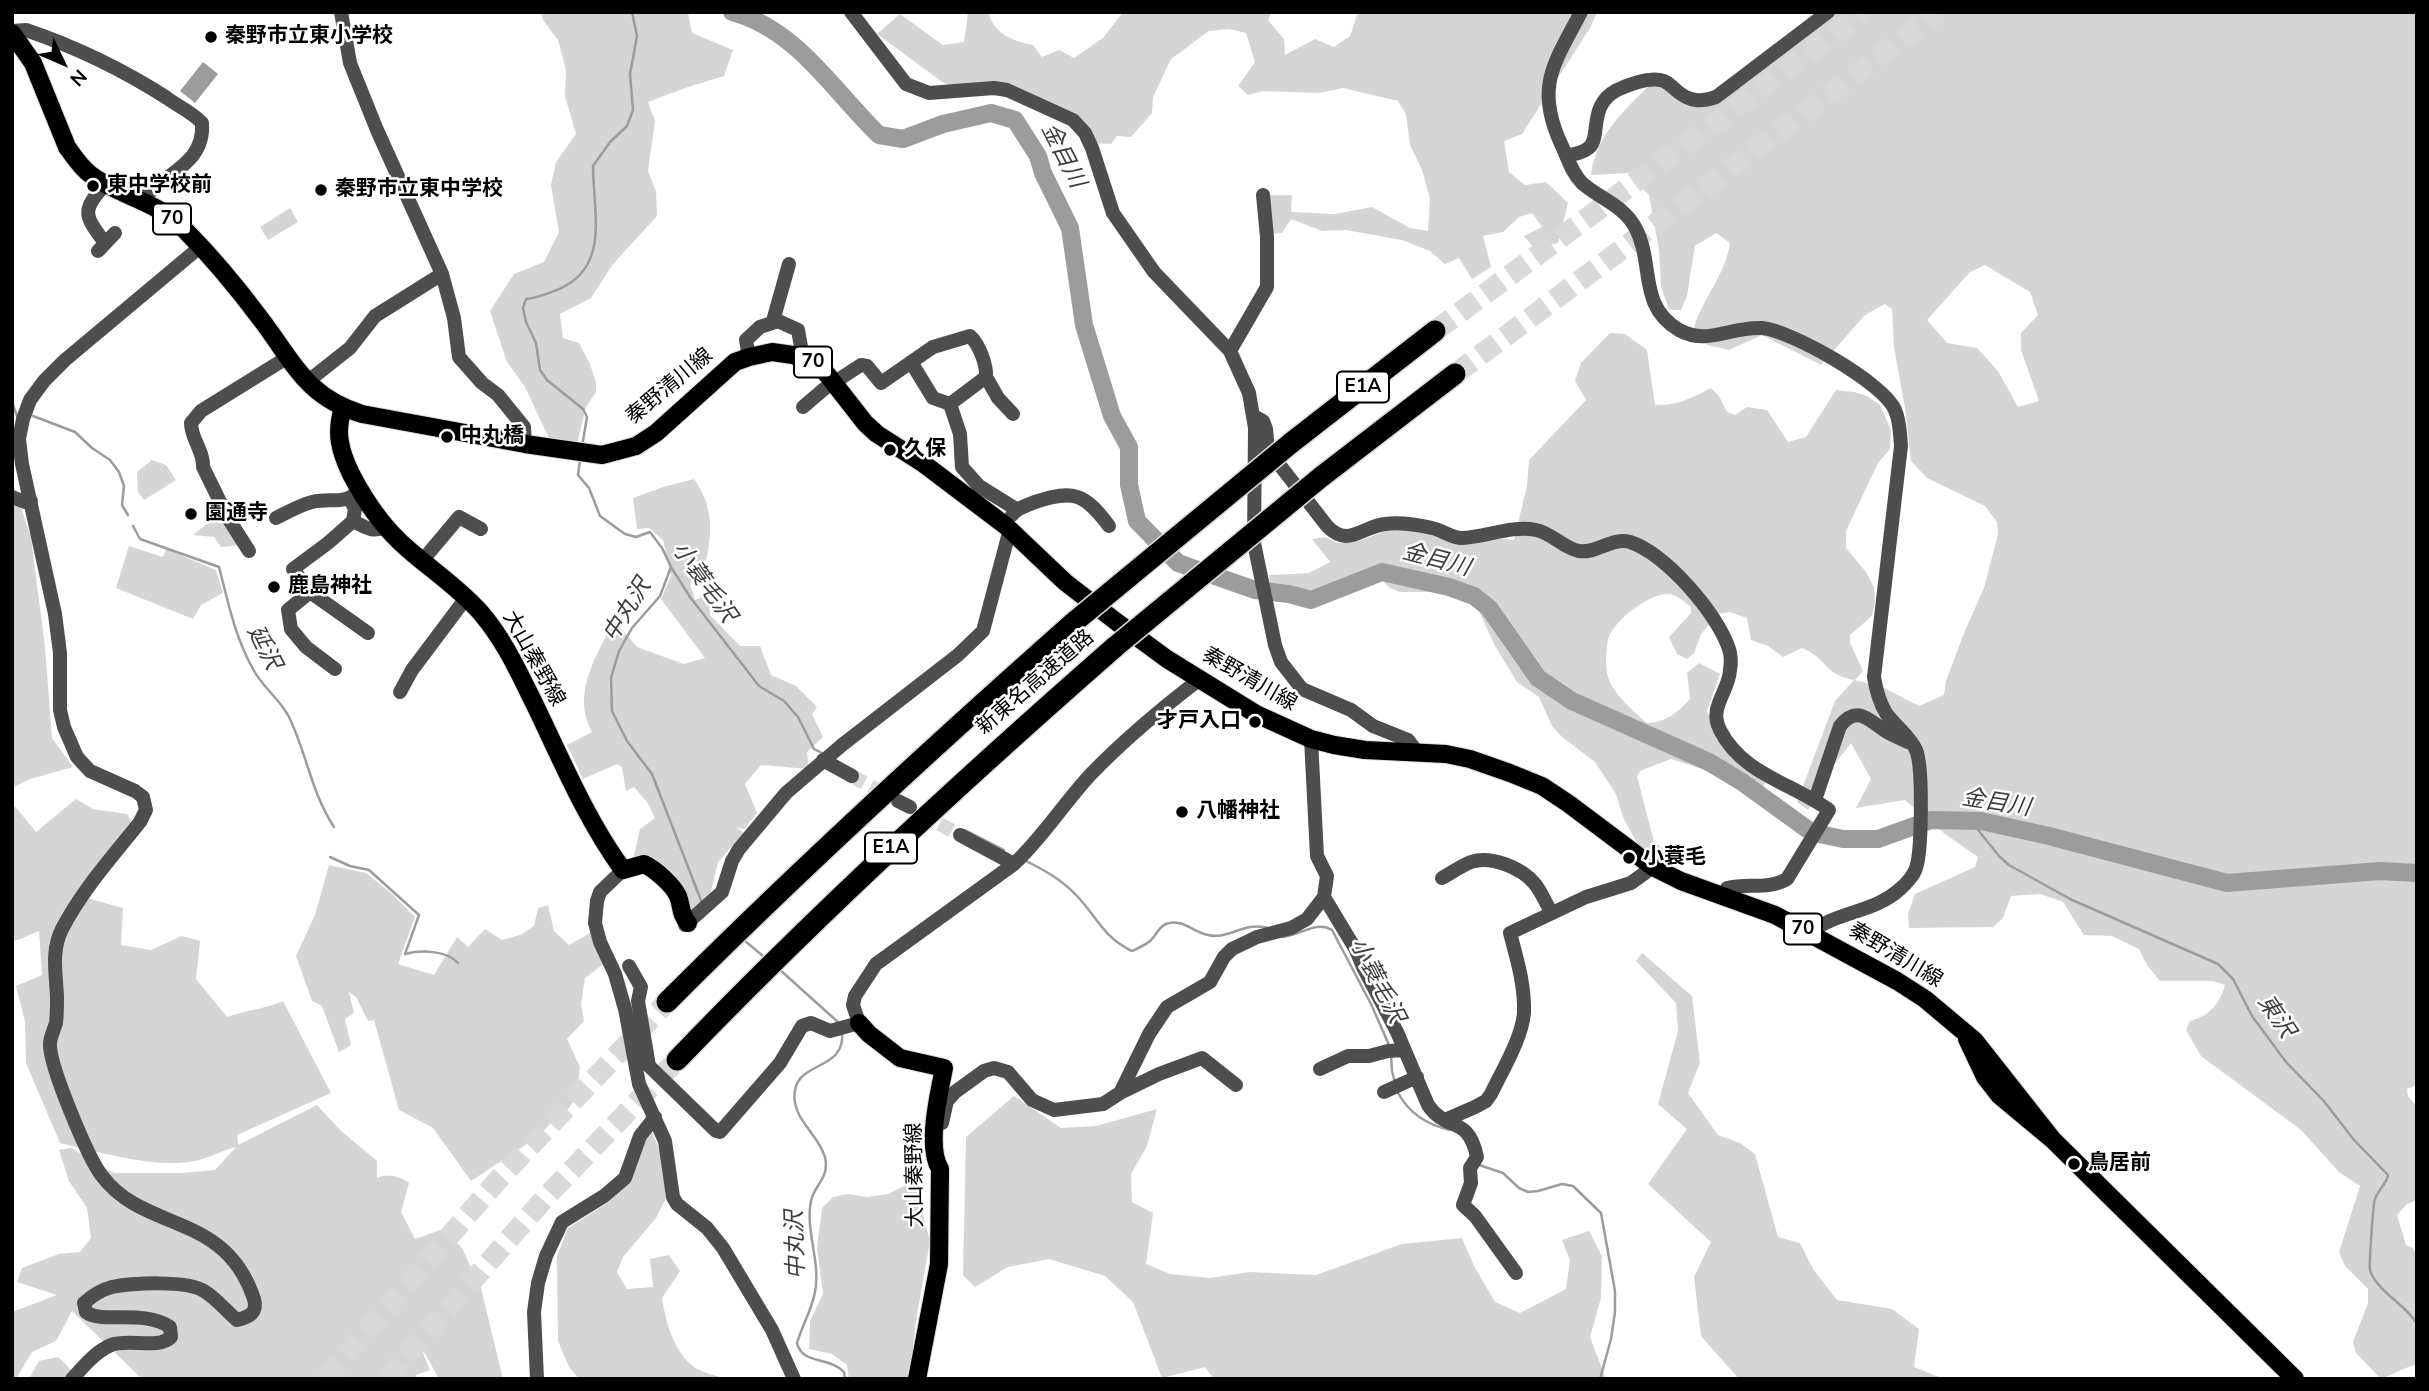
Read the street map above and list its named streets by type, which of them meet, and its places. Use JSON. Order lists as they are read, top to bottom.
{
  "streets": {
    "highway": ["E1A", "新東名高速道路"],
    "main road": ["70", "秦野清川線", "大山秦野線"]
  },
  "crossings": [
    ["70", "秦野清川線"],
    ["70", "大山秦野線"]
  ],
  "water": [
    "金目川",
    "小蓑毛沢",
    "中丸沢",
    "延沢",
    "東沢"
  ],
  "places": [
    "秦野市立東小学校",
    "東中学校前",
    "秦野市立東中学校",
    "中丸橋",
    "久保",
    "園通寺",
    "鹿島神社",
    "才戸入口",
    "八幡神社",
    "小蓑毛",
    "鳥居前"
  ],
  "north": "bottom right"
}
